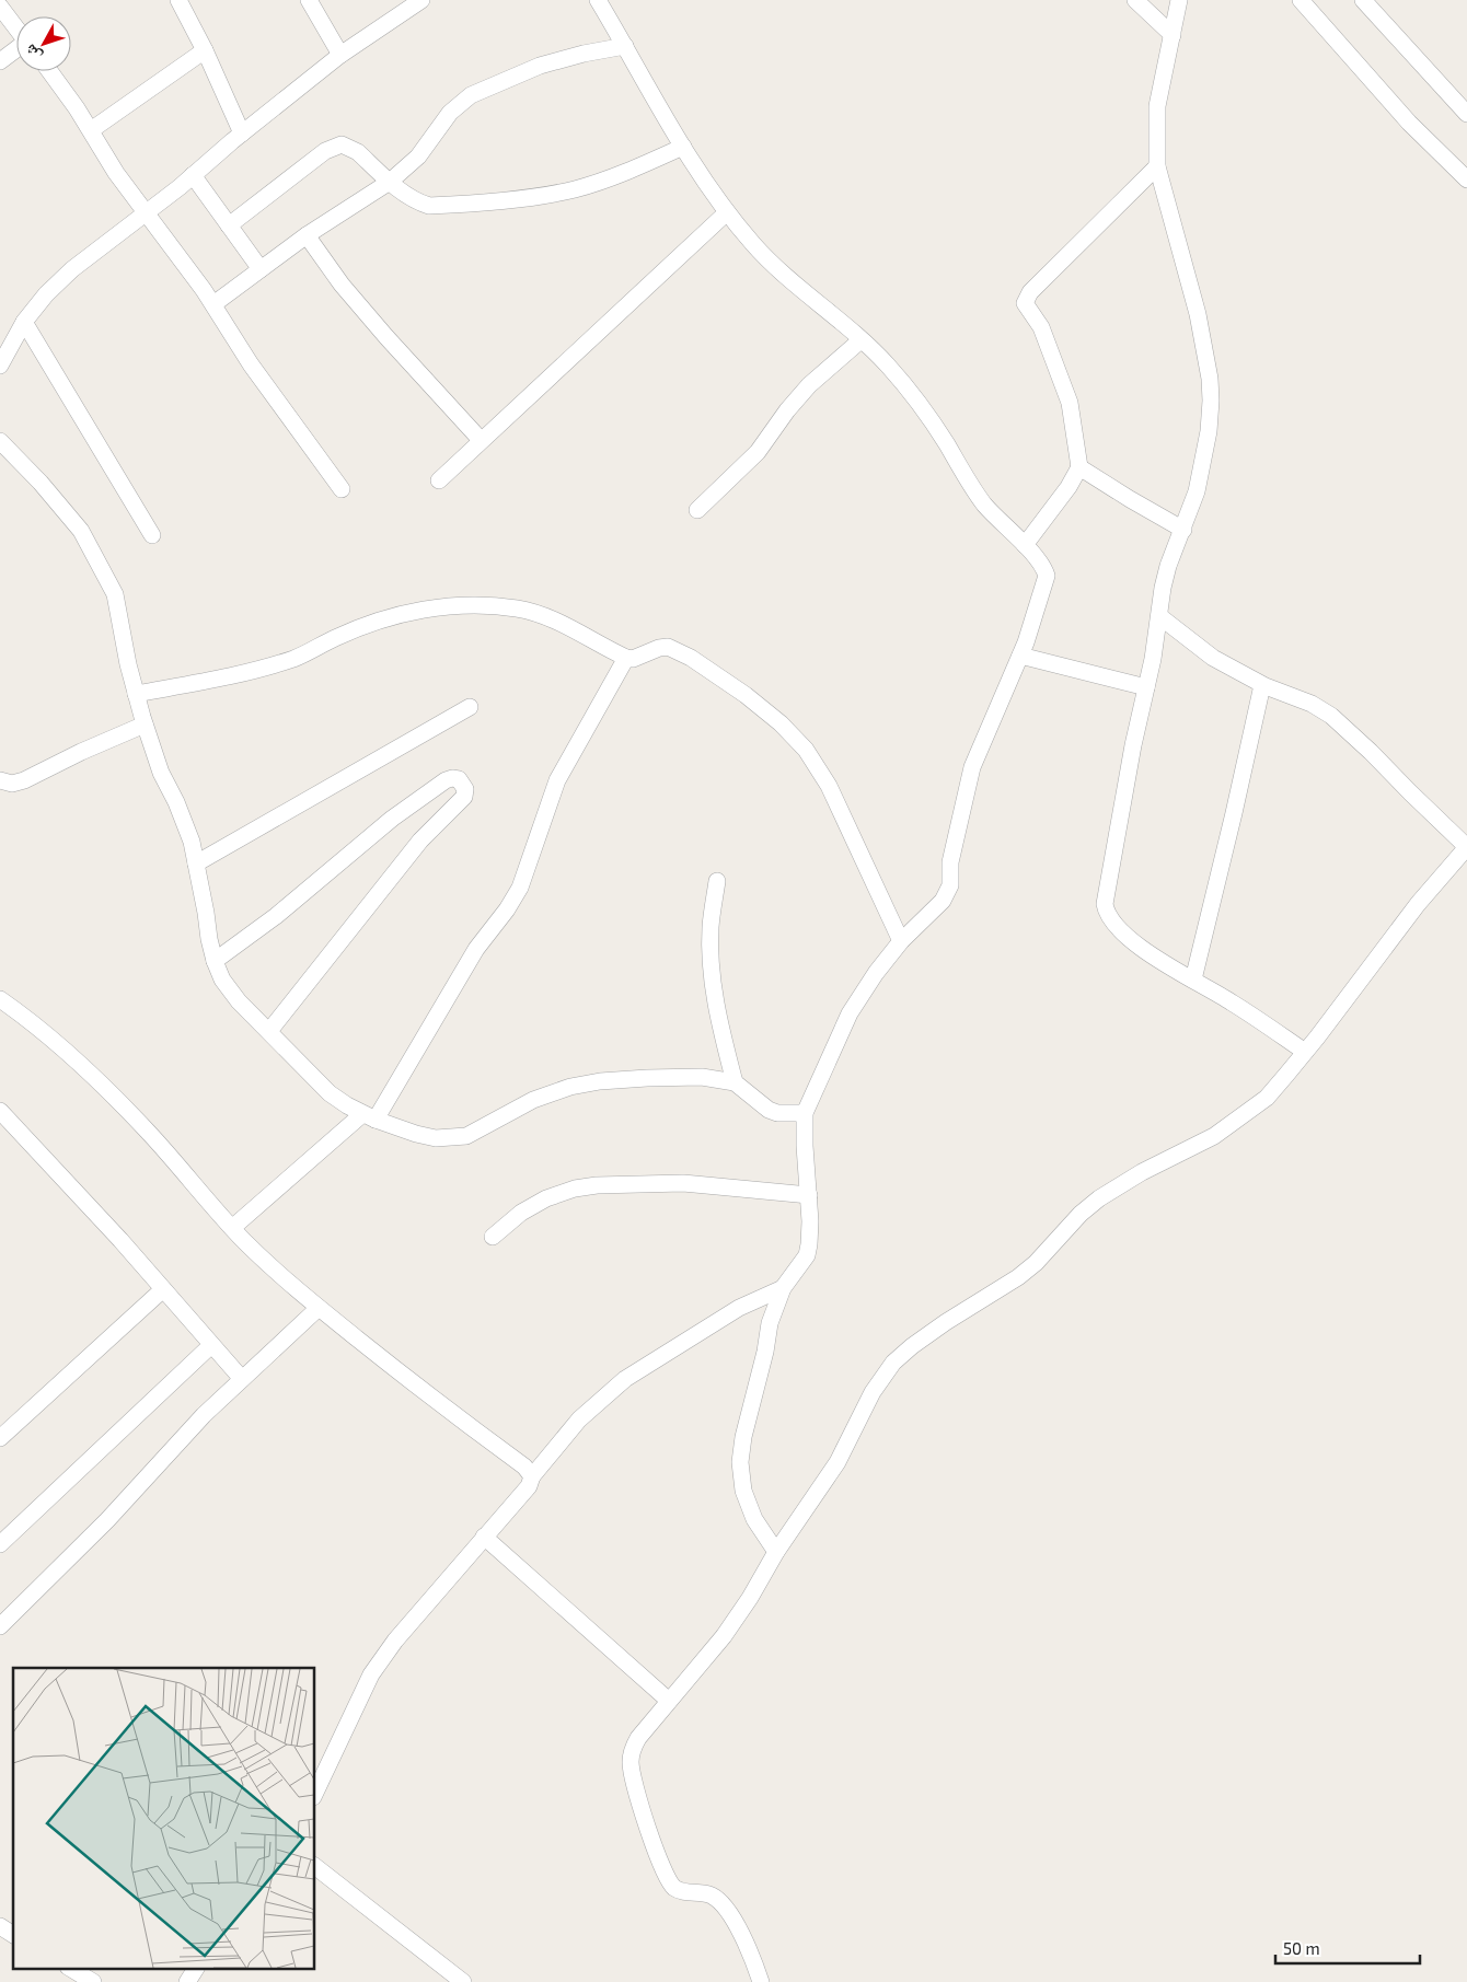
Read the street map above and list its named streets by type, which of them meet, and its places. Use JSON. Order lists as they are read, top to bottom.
{
  "scale_bar": "50 m",
  "north": "bottom left"
}
